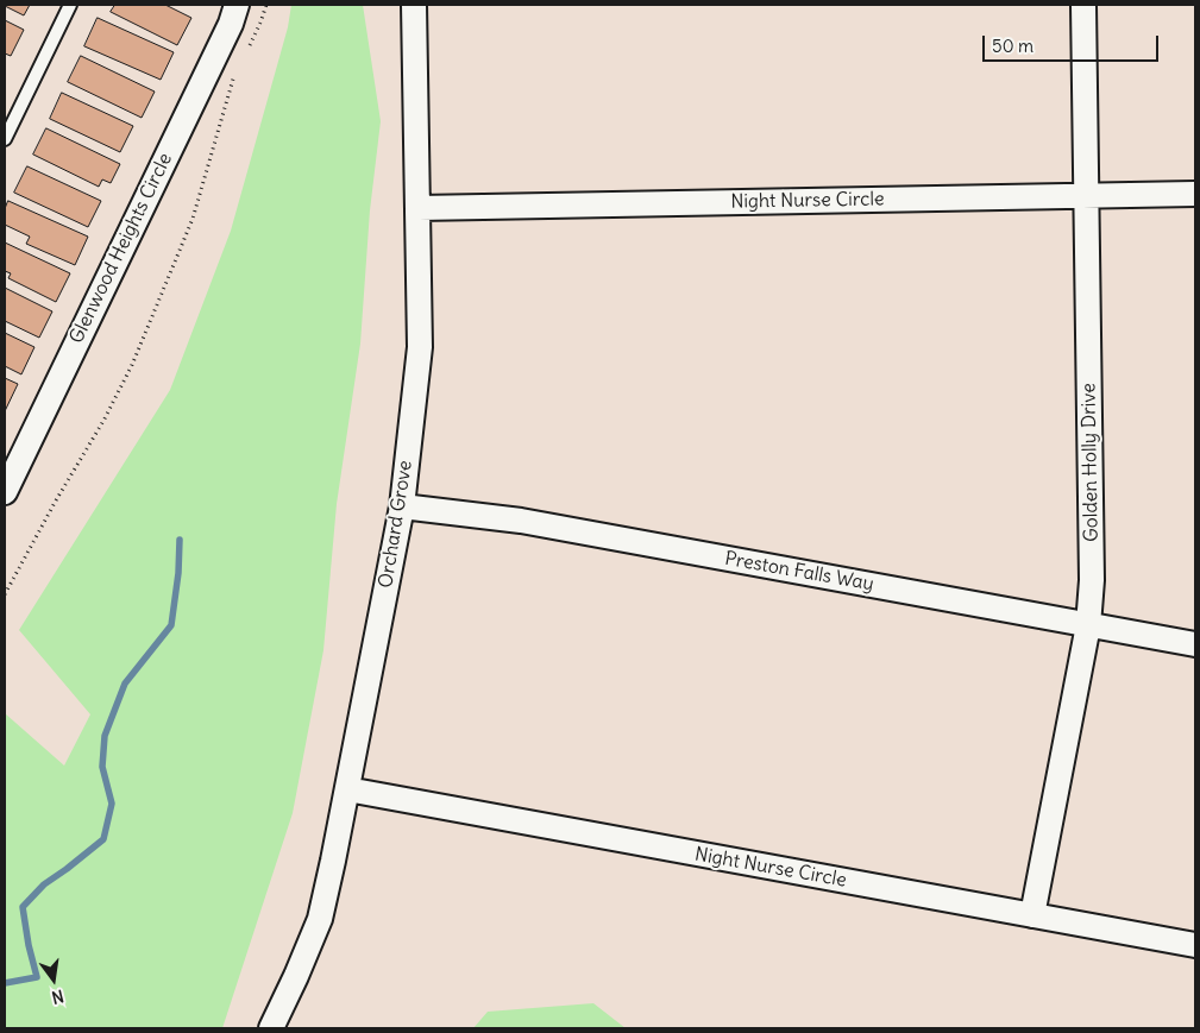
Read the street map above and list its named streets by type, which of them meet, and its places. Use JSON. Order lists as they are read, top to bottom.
{
  "streets": {
    "street": [
      "Night Nurse Circle",
      "Glenwood Heights Circle",
      "Golden Holly Drive",
      "Orchard Grove",
      "Preston Falls Way"
    ]
  },
  "crossings": [
    ["Night Nurse Circle", "Golden Holly Drive"],
    ["Night Nurse Circle", "Orchard Grove"],
    ["Golden Holly Drive", "Preston Falls Way"],
    ["Orchard Grove", "Preston Falls Way"]
  ],
  "scale_bar": "50 m",
  "north": "bottom"
}
